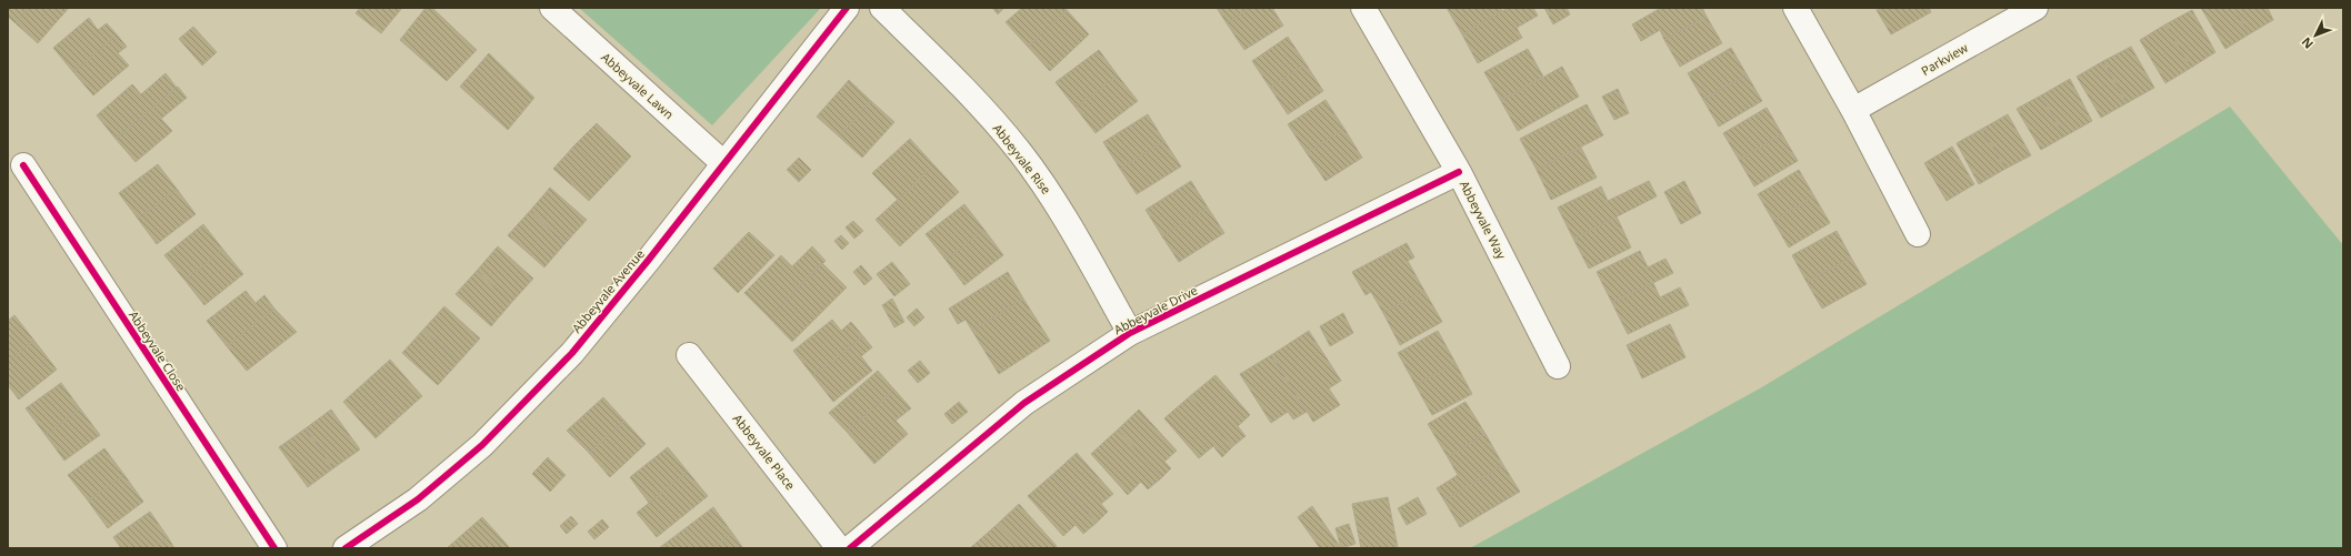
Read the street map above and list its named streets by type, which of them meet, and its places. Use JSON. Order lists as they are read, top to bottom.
{
  "streets": {
    "street": [
      "Parkview",
      "Abbeyvale Lawn",
      "Abbeyvale Rise",
      "Abbeyvale Way",
      "Abbeyvale Avenue",
      "Abbeyvale Drive",
      "Abbeyvale Close",
      "Abbeyvale Place"
    ]
  },
  "crossings": [
    ["Abbeyvale Lawn", "Abbeyvale Avenue"],
    ["Abbeyvale Rise", "Abbeyvale Drive"],
    ["Abbeyvale Way", "Abbeyvale Drive"]
  ],
  "north": "bottom left"
}
